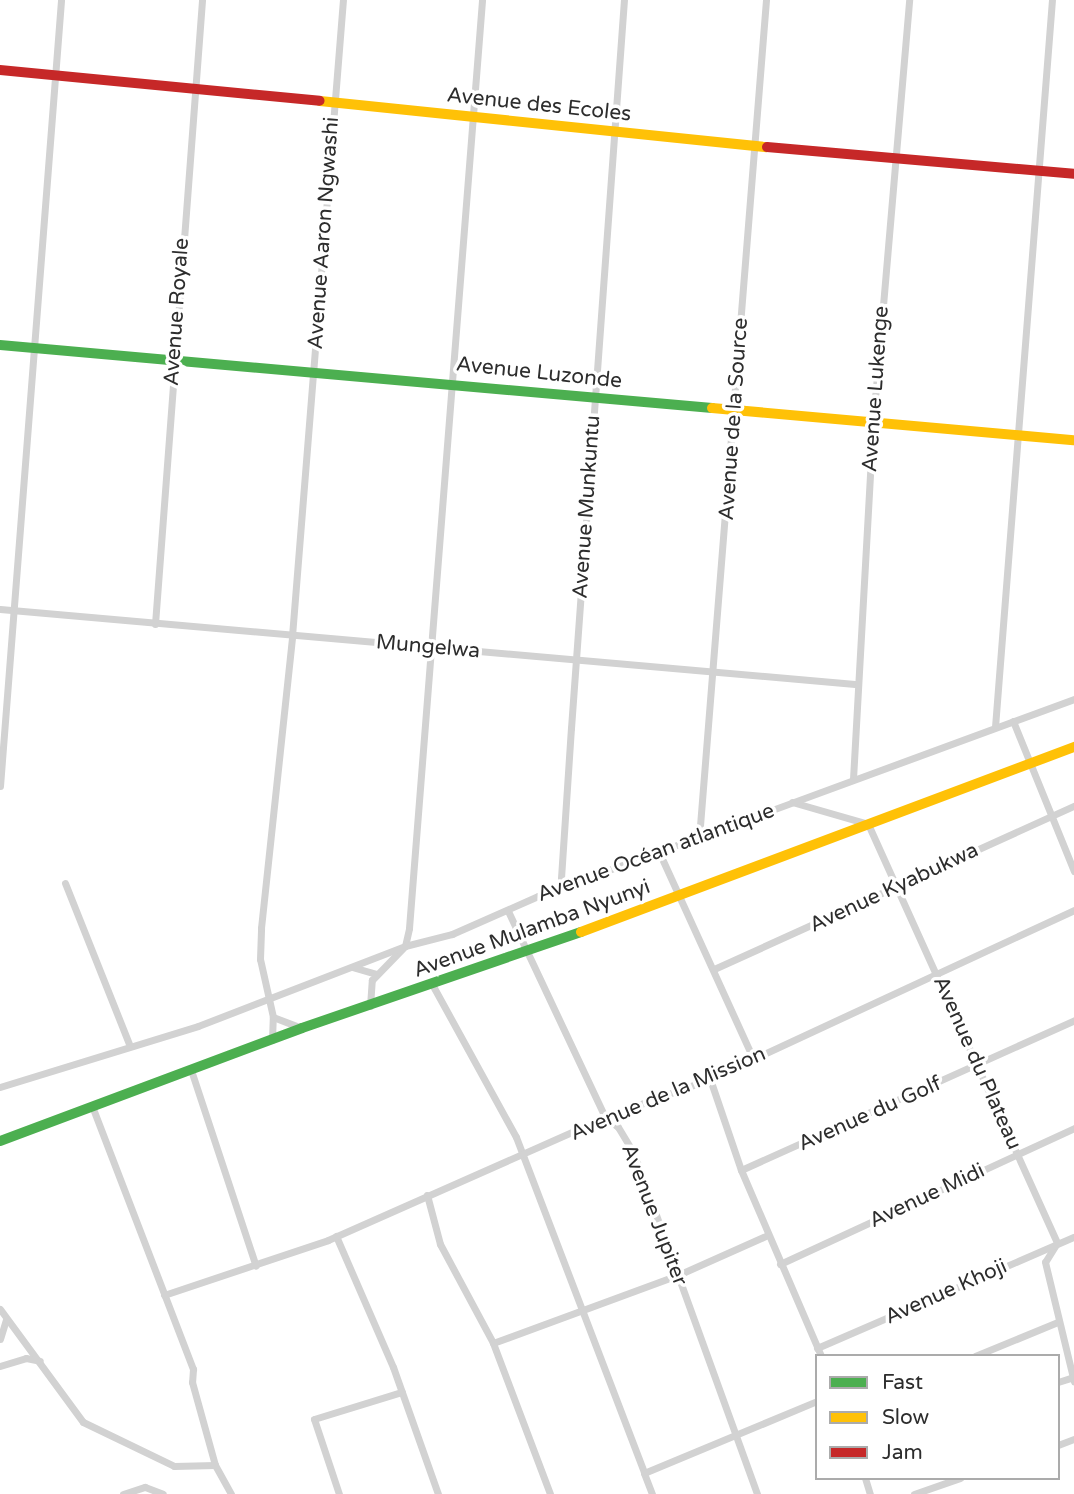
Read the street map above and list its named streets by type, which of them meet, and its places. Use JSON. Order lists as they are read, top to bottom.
{
  "streets": {
    "street": [
      "Avenue des Ecoles",
      "Avenue Aaron Ngwashi",
      "Avenue Royale",
      "Avenue Luzonde",
      "Avenue Lukenge",
      "Avenue de la Source",
      "Avenue Munkuntu",
      "Mungelwa",
      "Avenue Océan atlantique",
      "Avenue Kyabukwa",
      "Avenue Mulamba Nyunyi",
      "Avenue du Plateau",
      "Avenue de la Mission",
      "Avenue du Golf",
      "Avenue Midi",
      "Avenue Jupiter",
      "Avenue Khoji"
    ]
  },
  "crossings": [
    ["Avenue des Ecoles", "Avenue Aaron Ngwashi"],
    ["Avenue des Ecoles", "Avenue Royale"],
    ["Avenue des Ecoles", "Avenue Lukenge"],
    ["Avenue des Ecoles", "Avenue de la Source"],
    ["Avenue des Ecoles", "Avenue Munkuntu"],
    ["Avenue Aaron Ngwashi", "Avenue Luzonde"],
    ["Avenue Aaron Ngwashi", "Mungelwa"],
    ["Avenue Aaron Ngwashi", "Avenue Océan atlantique"],
    ["Avenue Aaron Ngwashi", "Avenue Mulamba Nyunyi"],
    ["Avenue Royale", "Avenue Luzonde"],
    ["Avenue Royale", "Mungelwa"],
    ["Avenue Luzonde", "Avenue Lukenge"],
    ["Avenue Luzonde", "Avenue de la Source"],
    ["Avenue Luzonde", "Avenue Munkuntu"],
    ["Avenue Lukenge", "Mungelwa"],
    ["Avenue Lukenge", "Avenue Océan atlantique"],
    ["Avenue de la Source", "Mungelwa"],
    ["Avenue de la Source", "Avenue Océan atlantique"],
    ["Avenue Munkuntu", "Mungelwa"],
    ["Avenue Munkuntu", "Avenue Océan atlantique"],
    ["Avenue Océan atlantique", "Avenue Jupiter"],
    ["Avenue Kyabukwa", "Avenue du Plateau"],
    ["Avenue Mulamba Nyunyi", "Avenue du Plateau"],
    ["Avenue Mulamba Nyunyi", "Avenue Jupiter"],
    ["Avenue du Plateau", "Avenue de la Mission"],
    ["Avenue du Plateau", "Avenue du Golf"],
    ["Avenue du Plateau", "Avenue Midi"],
    ["Avenue du Plateau", "Avenue Khoji"],
    ["Avenue de la Mission", "Avenue Jupiter"]
  ],
  "legend": ["Fast", "Slow", "Jam"]
}
